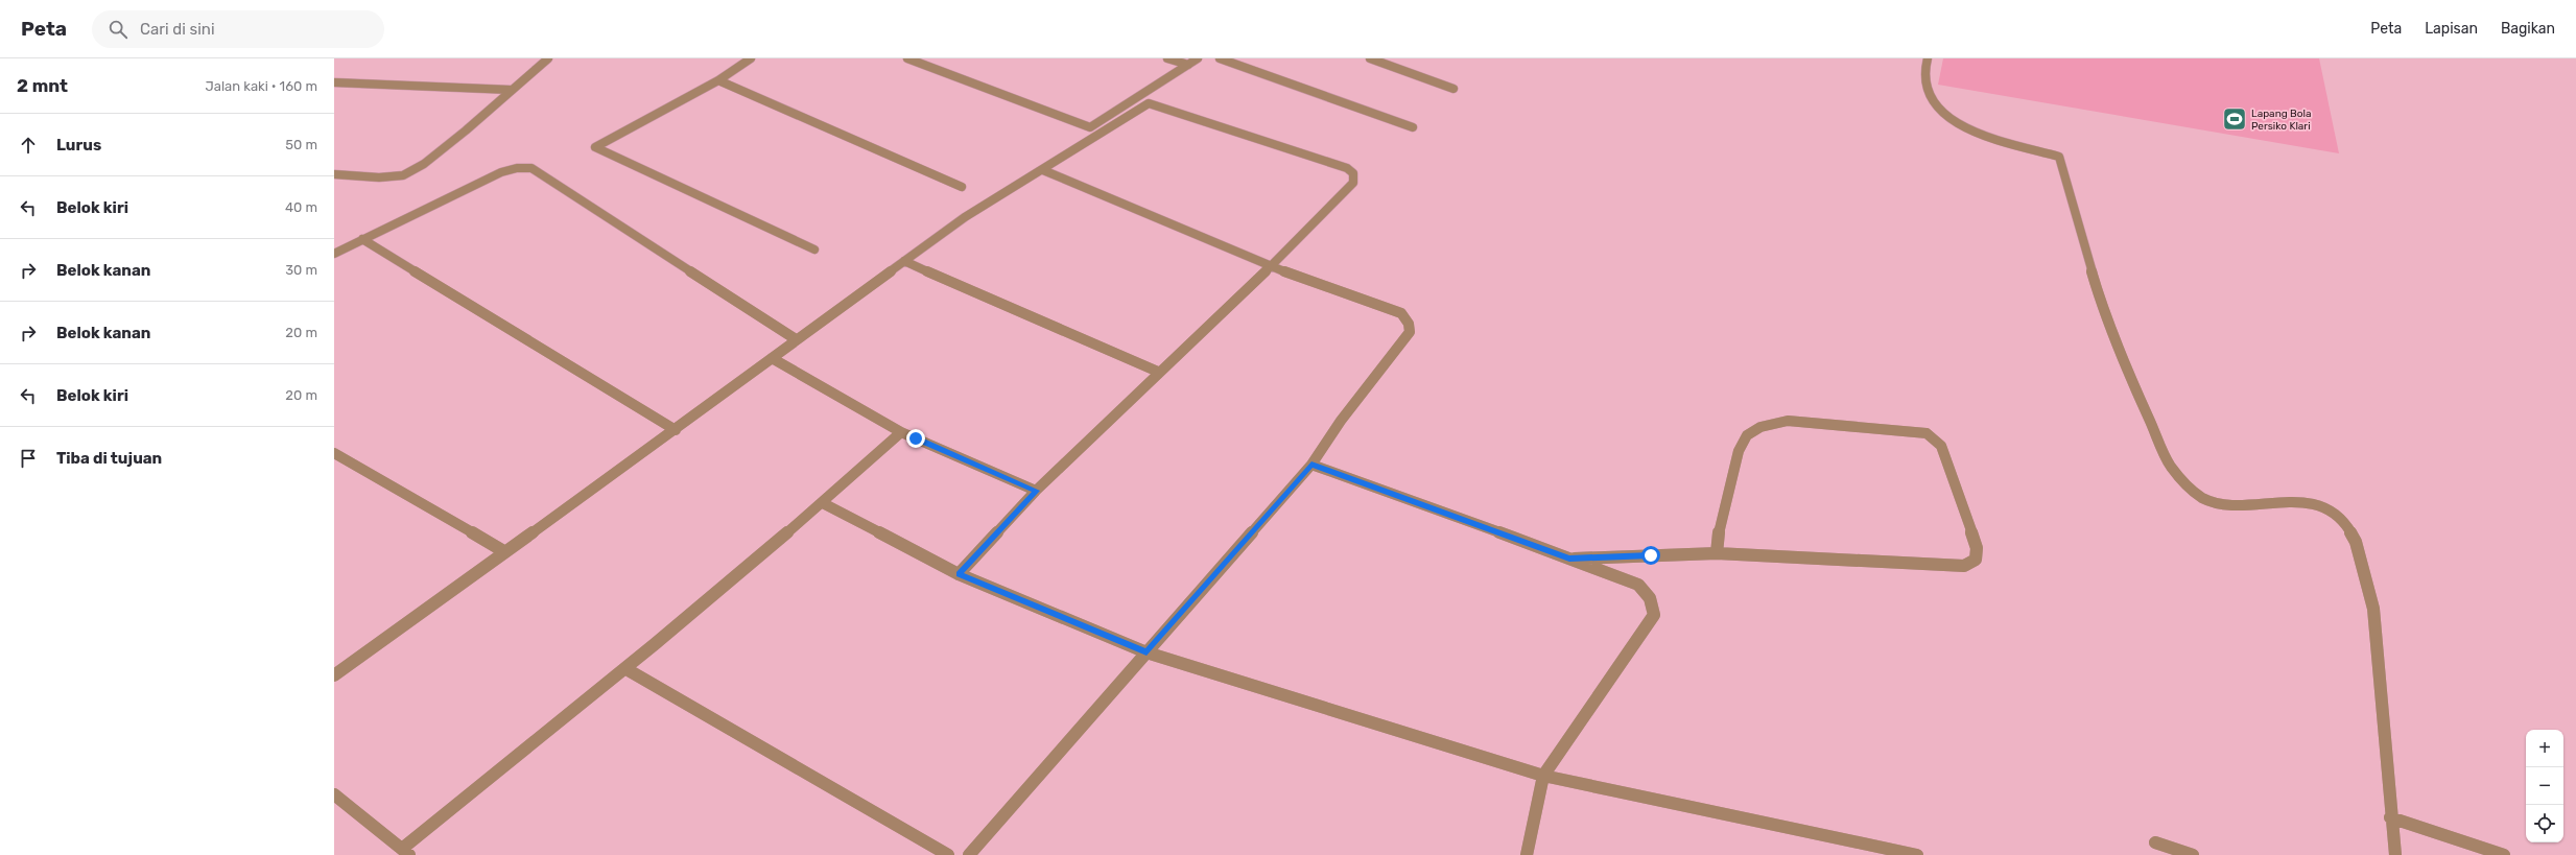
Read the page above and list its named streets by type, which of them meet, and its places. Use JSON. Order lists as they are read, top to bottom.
{
  "places": {
    "sports": ["Lapang Bola Persiko Klari"]
  },
  "page": {
    "header": "Peta",
    "search": "Cari di sini",
    "nav": ["Peta", "Lapisan", "Bagikan"],
    "heading": ["2 mnt", "Jalan kaki · 160 m"],
    "list": [
      ["Lurus", "50 m"],
      ["Belok kiri", "40 m"],
      ["Belok kanan", "30 m"],
      ["Belok kanan", "20 m"],
      ["Belok kiri", "20 m"],
      "Tiba di tujuan"
    ],
    "map_buttons": ["+", "−"]
  }
}
